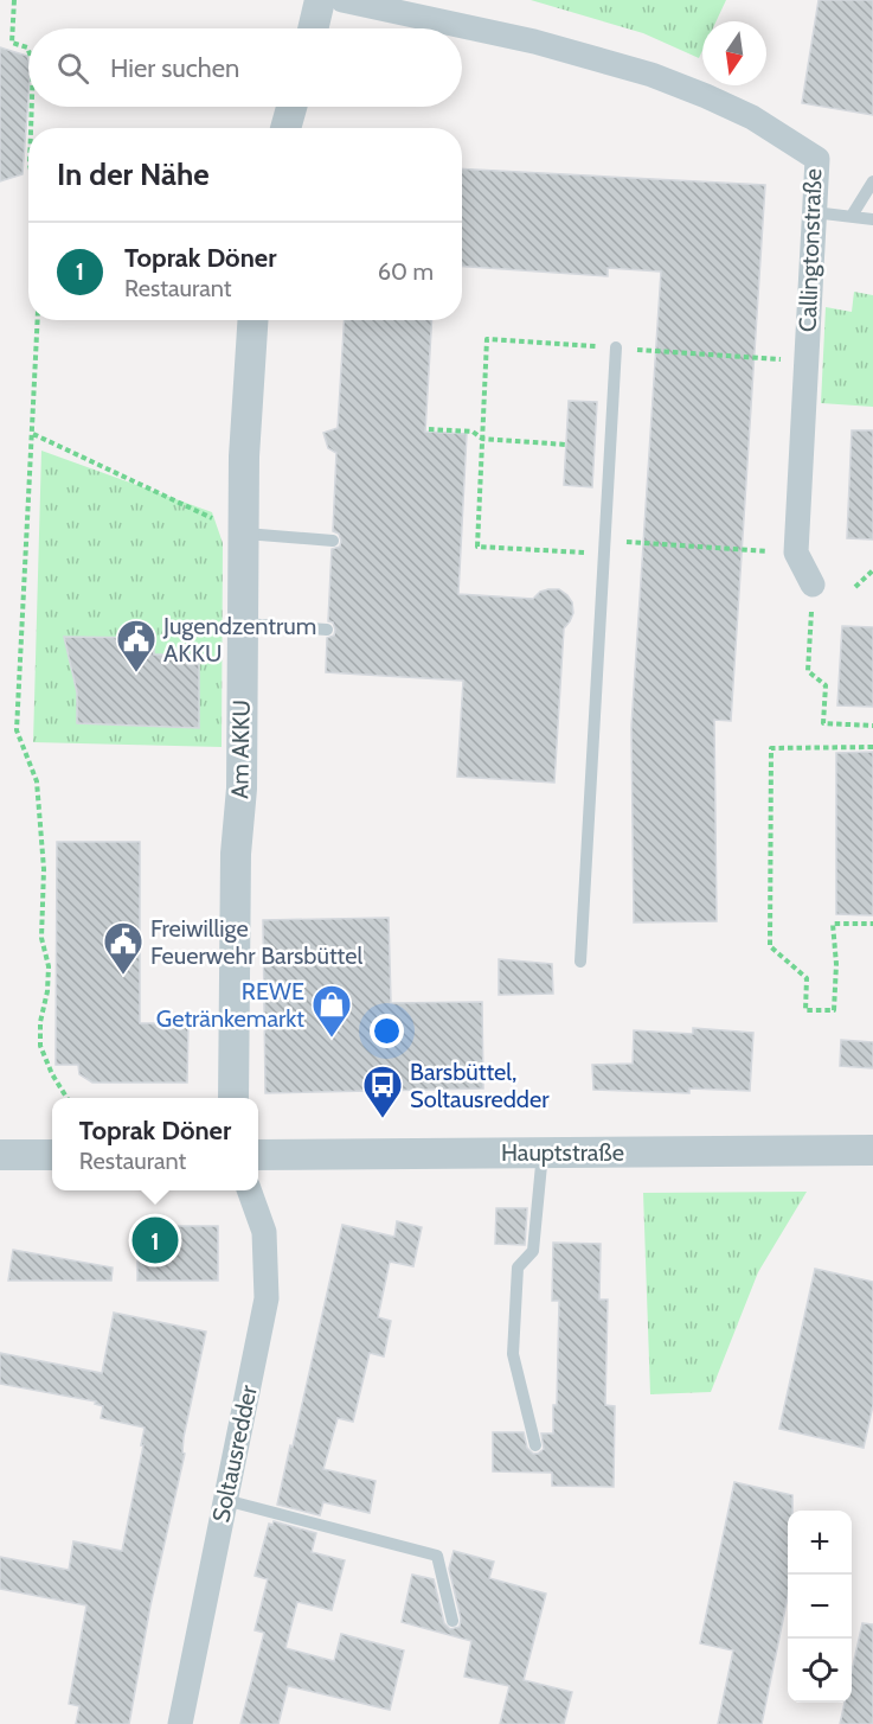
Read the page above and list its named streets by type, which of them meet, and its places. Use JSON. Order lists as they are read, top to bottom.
{
  "streets": {
    "street": [
      "Callingtonstraße",
      "Am AKKU",
      "Hauptstraße",
      "Soltausredder"
    ]
  },
  "places": {
    "public building": ["Jugendzentrum AKKU", "Freiwillige Feuerwehr Barsbüttel"],
    "shop": ["REWE Getränkemarkt"],
    "bus stop": ["Barsbüttel, Soltausredder"]
  },
  "north": "bottom",
  "page": {
    "search": "Hier suchen",
    "heading": "In der Nähe",
    "list": [
      {
        "mark": "1",
        "name": "Toprak Döner",
        "note": "Restaurant",
        "value": "60 m"
      }
    ],
    "popup": ["Toprak Döner", "Restaurant"],
    "pins": "1",
    "map_buttons": ["+", "−"]
  }
}
